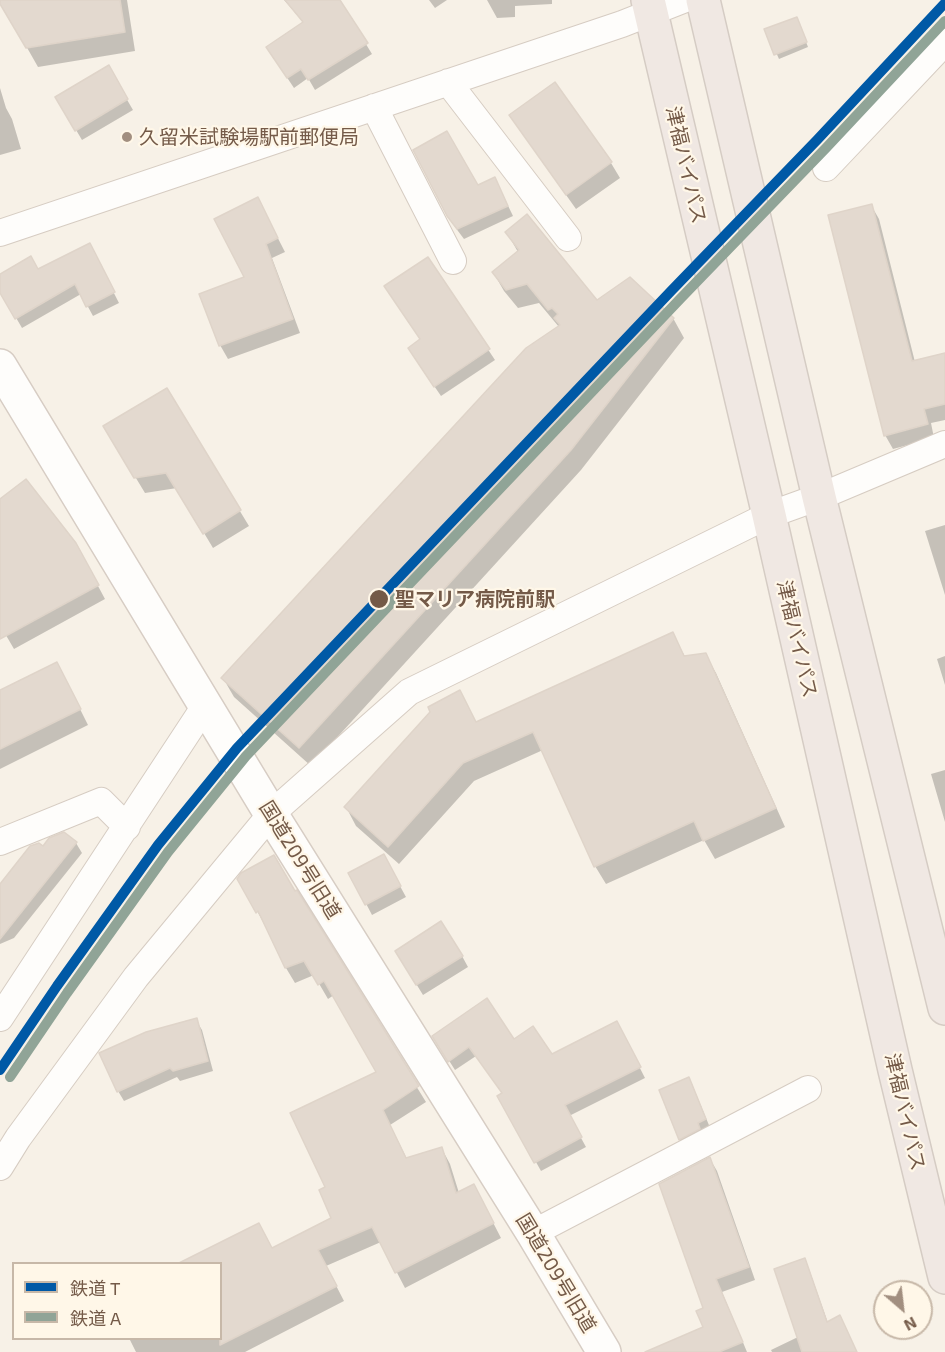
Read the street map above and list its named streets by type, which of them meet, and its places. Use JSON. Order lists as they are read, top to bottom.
{
  "streets": {
    "highway": ["津福バイパス"],
    "street": ["国道209号旧道"]
  },
  "places": ["久留米試験場駅前郵便局", "聖マリア病院前駅"],
  "lines": ["rail line T", "rail line A"],
  "legend": ["鉄道 T", "鉄道 A"],
  "north": "bottom right"
}
